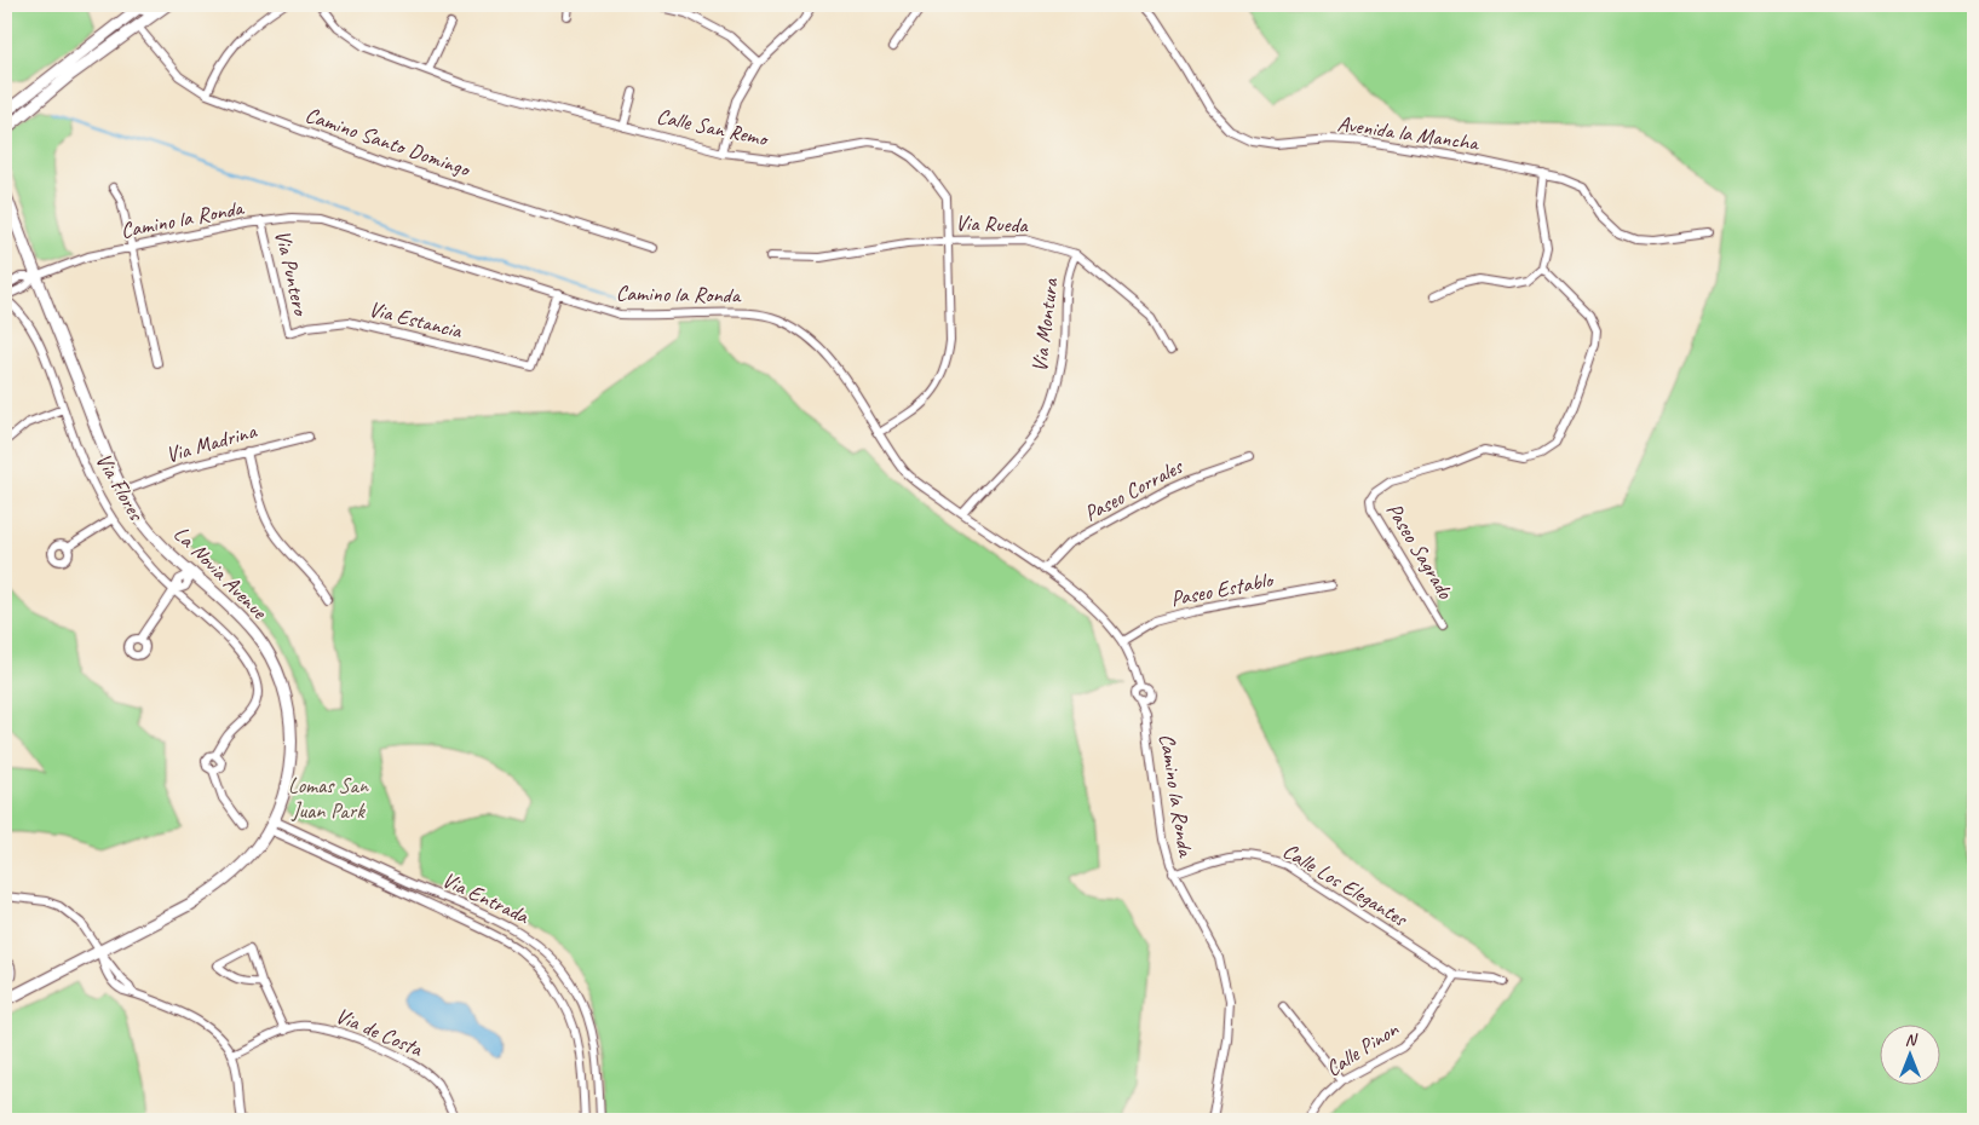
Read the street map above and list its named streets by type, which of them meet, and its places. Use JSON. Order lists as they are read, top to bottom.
{
  "streets": {
    "main road": ["La Novia Avenue"],
    "street": [
      "Calle San Remo",
      "Avenida la Mancha",
      "Camino Santo Domingo",
      "Camino la Ronda",
      "Via Rueda",
      "Via Puntero",
      "Via Estancia",
      "Via Montura",
      "Via Madrina",
      "Via Flores",
      "Paseo Corrales",
      "Paseo Sagrado",
      "Paseo Establo",
      "Calle Los Elegantes",
      "Via Entrada",
      "Via de Costa",
      "Calle Pinon"
    ]
  },
  "crossings": [
    ["Calle San Remo", "Camino la Ronda"],
    ["Calle San Remo", "Via Rueda"],
    ["Camino la Ronda", "Via Puntero"],
    ["Camino la Ronda", "Via Estancia"],
    ["Camino la Ronda", "Via Montura"],
    ["Camino la Ronda", "Via Flores"],
    ["Camino la Ronda", "Paseo Corrales"],
    ["Camino la Ronda", "La Novia Avenue"],
    ["Camino la Ronda", "Paseo Establo"],
    ["Camino la Ronda", "Calle Los Elegantes"],
    ["Via Rueda", "Via Montura"],
    ["Via Puntero", "Via Estancia"],
    ["Via Madrina", "La Novia Avenue"],
    ["La Novia Avenue", "Via Entrada"],
    ["Calle Los Elegantes", "Calle Pinon"]
  ],
  "parks": ["Lomas San Juan Park"],
  "north": "top"
}
